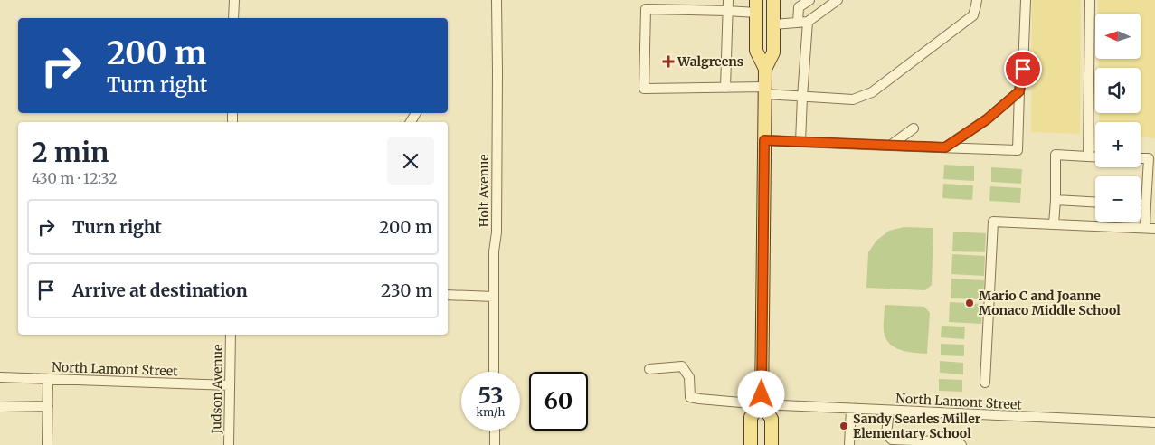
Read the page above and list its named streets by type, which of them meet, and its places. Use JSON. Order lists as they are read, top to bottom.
{
  "streets": {
    "street": ["Holt Avenue", "North Lamont Street", "Judson Avenue"]
  },
  "crossings": [
    ["North Lamont Street", "Judson Avenue"]
  ],
  "places": {
    "health": ["Walgreens"],
    "other": ["Mario C and Joanne Monaco Middle School", "Sandy Searles Miller Elementary School"]
  },
  "north": "left",
  "page": {
    "map_buttons": ["+", "−"],
    "turn": ["200 m", "Turn right"],
    "heading": ["2 min", "430 m · 12:32"],
    "list": [
      {
        "name": "Turn right",
        "value": "200 m"
      },
      {
        "name": "Arrive at destination",
        "value": "230 m"
      }
    ],
    "speed": "53 km/h",
    "limit": "60"
  }
}
